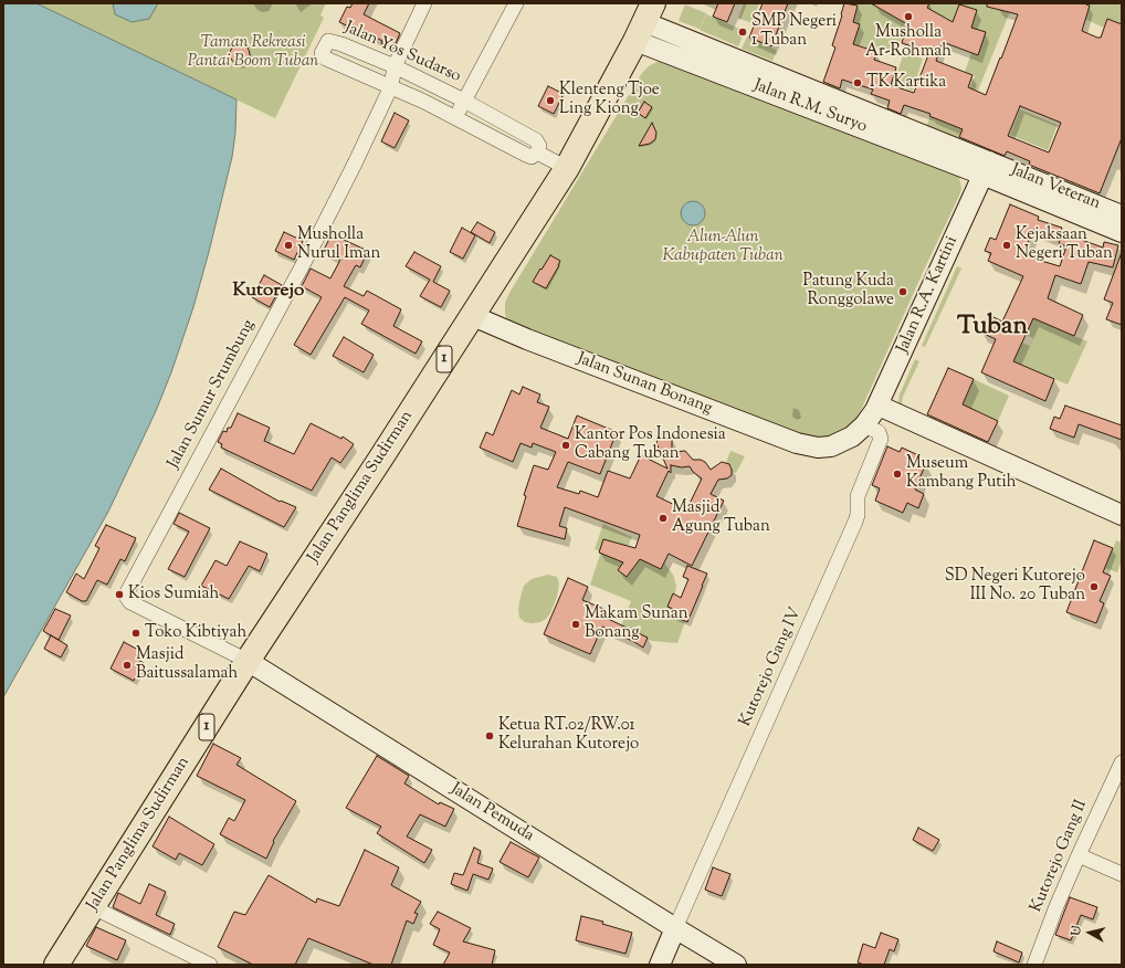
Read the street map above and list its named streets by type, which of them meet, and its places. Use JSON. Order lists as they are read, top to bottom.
{
  "streets": {
    "highway": ["1", "Jalan Panglima Sudirman"],
    "main road": [
      "Jalan R.M. Suryo",
      "Jalan Veteran",
      "Jalan R.A. Kartini",
      "Jalan Sunan Bonang",
      "Jalan Pemuda"
    ],
    "street": [
      "Jalan Yos Sudarso",
      "Jalan Sumur Srumbung",
      "Kutorejo Gang IV",
      "Kutorejo Gang II"
    ]
  },
  "crossings": [
    ["Jalan Yos Sudarso", "Jalan Sumur Srumbung"],
    ["Jalan Yos Sudarso", "Jalan Panglima Sudirman"],
    ["Jalan R.M. Suryo", "Jalan Veteran"],
    ["Jalan R.M. Suryo", "Jalan R.A. Kartini"],
    ["Jalan R.M. Suryo", "Jalan Panglima Sudirman"],
    ["Jalan Veteran", "Jalan R.A. Kartini"],
    ["Jalan R.A. Kartini", "Jalan Sunan Bonang"],
    ["Jalan R.A. Kartini", "Kutorejo Gang IV"],
    ["Jalan Sunan Bonang", "Jalan Panglima Sudirman"],
    ["Jalan Sunan Bonang", "Kutorejo Gang IV"],
    ["Jalan Sumur Srumbung", "Jalan Panglima Sudirman"],
    ["Jalan Sumur Srumbung", "Jalan Pemuda"],
    ["Jalan Panglima Sudirman", "Jalan Pemuda"],
    ["Kutorejo Gang IV", "Jalan Pemuda"]
  ],
  "districts": ["Kutorejo", "Tuban"],
  "parks": ["Taman Rekreasi Pantai Boom Tuban", "Alun-Alun Kabupaten Tuban"],
  "places": [
    "Musholla Ar-Rohmah",
    "SMP Negeri 1 Tuban",
    "TK Kartika",
    "Klenteng Tjoe Ling Kiong",
    "Musholla Nurul Iman",
    "Kejaksaan Negeri Tuban",
    "Patung Kuda Ronggolawe",
    "Kantor Pos Indonesia Cabang Tuban",
    "Museum Kambang Putih",
    "Masjid Agung Tuban",
    "SD Negeri Kutorejo III No. 20 Tuban",
    "Kios Sumiah",
    "Makam Sunan Bonang",
    "Toko Kibtiyah",
    "Masjid Baitussalamah",
    "Ketua RT.02/RW.01 Kelurahan Kutorejo"
  ],
  "north": "left"
}
